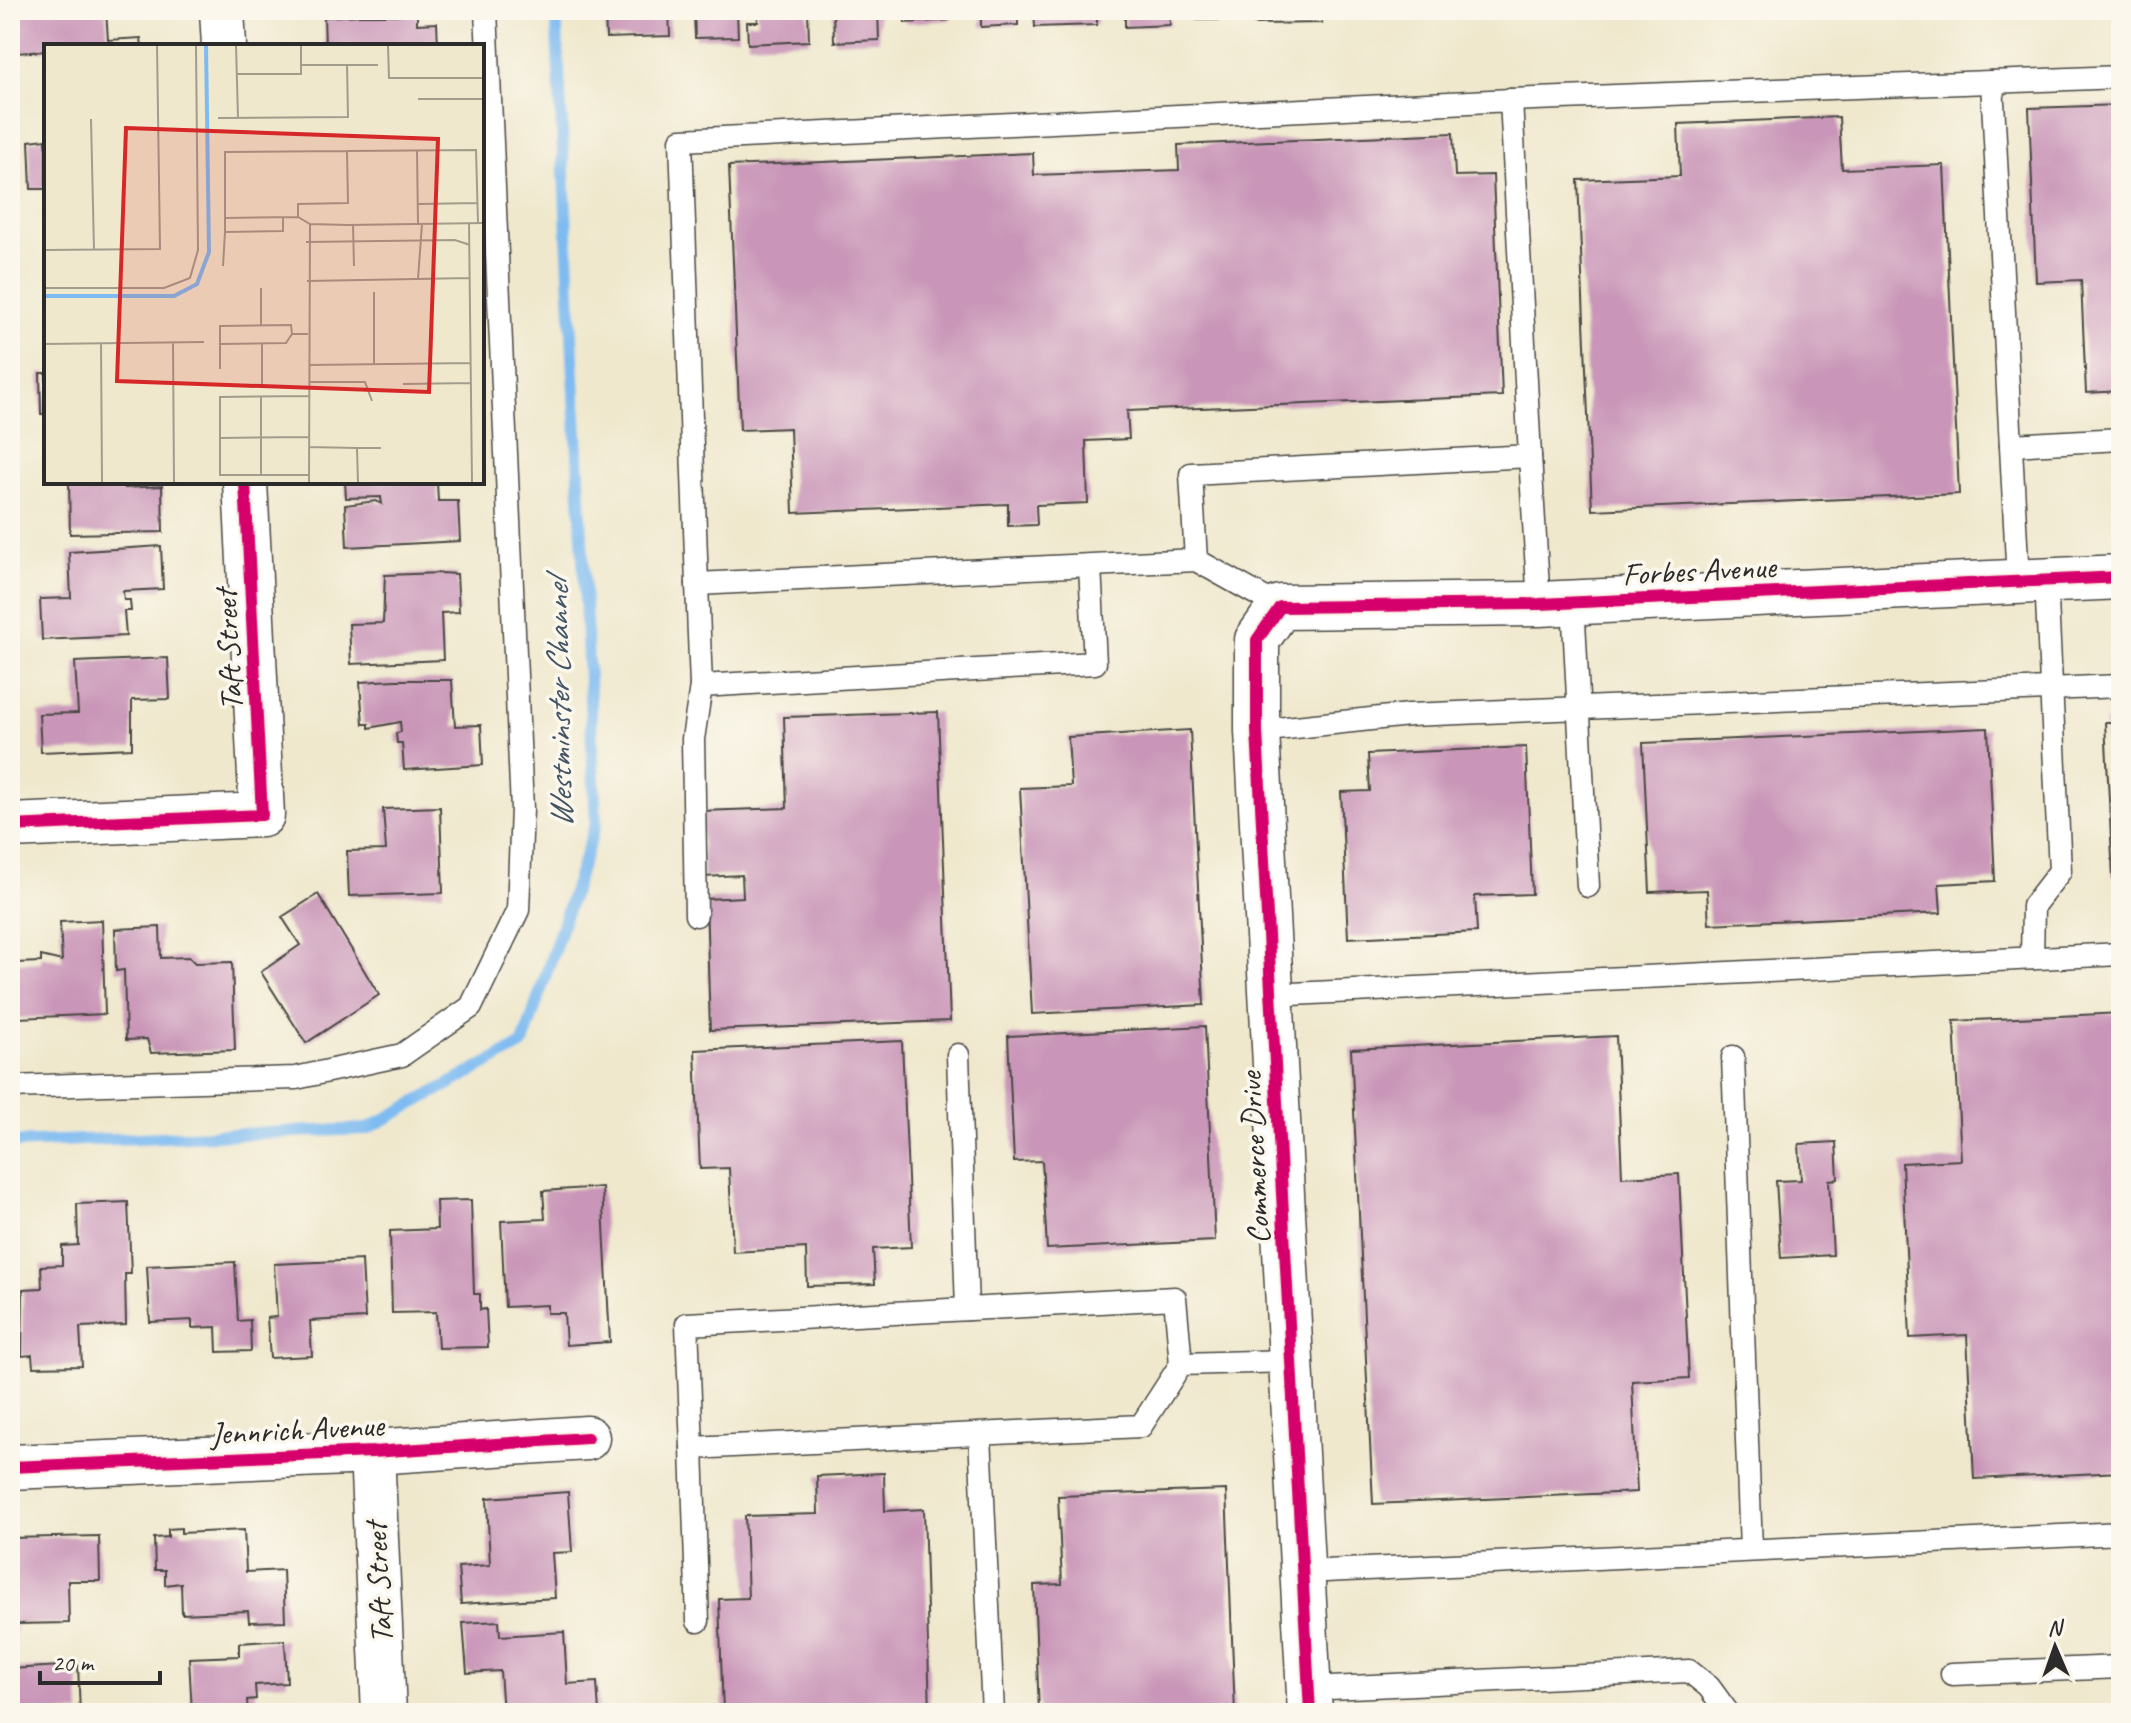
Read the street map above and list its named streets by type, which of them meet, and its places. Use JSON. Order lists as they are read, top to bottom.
{
  "streets": {
    "street": [
      "Forbes Avenue",
      "Taft Street",
      "Commerce Drive",
      "Jennrich Avenue"
    ]
  },
  "crossings": [
    ["Forbes Avenue", "Commerce Drive"],
    ["Taft Street", "Jennrich Avenue"]
  ],
  "water": ["Westminster Channel"],
  "scale_bar": "20 m",
  "north": "top"
}
